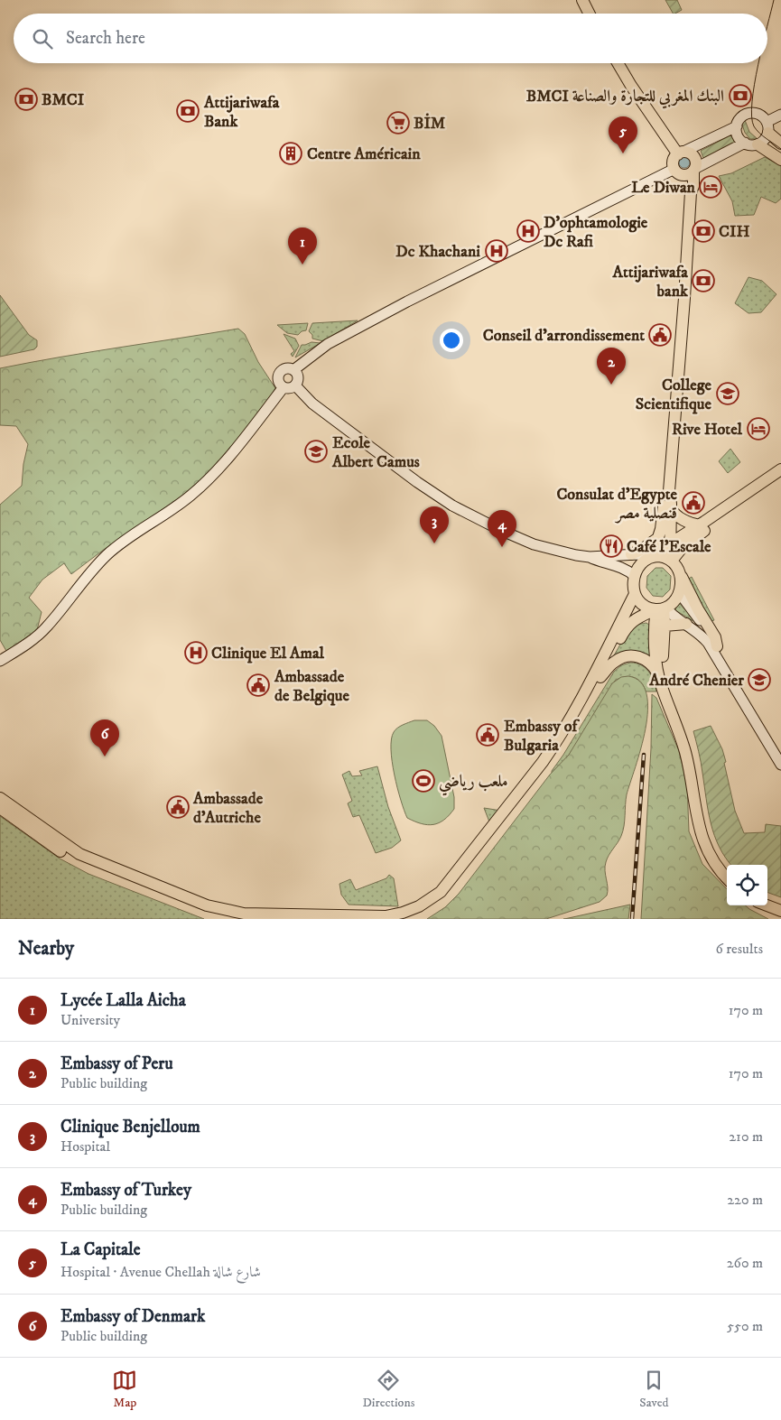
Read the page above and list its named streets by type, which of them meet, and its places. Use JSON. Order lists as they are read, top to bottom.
{
  "places": {
    "bank": [
      "BMCI البنك المغربي للتجارة والصناعة",
      "BMCI",
      "Attijariwafa Bank",
      "CIH",
      "Attijariwafa bank"
    ],
    "supermarket": ["BİM"],
    "building": ["Centre Américain"],
    "hotel": ["Le Diwan", "Rive Hotel"],
    "hospital": ["D'ophtamologie Dc Rafi", "Dc Khachani", "Clinique El Amal"],
    "public building": [
      "Conseil d'arrondissement",
      "Consulat d'Egypte قنصلية مصر",
      "Ambassade de Belgique",
      "Embassy of Bulgaria",
      "Ambassade d'Autriche"
    ],
    "school or university": ["College Scientifique", "Ecole Albert Camus", "André Chenier"],
    "restaurant": ["Café l'Escale"],
    "sports": ["ملعب رياضي"]
  },
  "page": {
    "search": "Search here",
    "pins": [
      "5",
      "1",
      "2",
      "3",
      "4",
      "6"
    ],
    "heading": ["Nearby", "6 results"],
    "list": [
      {
        "mark": "1",
        "name": "Lycée Lalla Aicha",
        "note": "University",
        "value": "170 m"
      },
      {
        "mark": "2",
        "name": "Embassy of Peru",
        "note": "Public building",
        "value": "170 m"
      },
      {
        "mark": "3",
        "name": "Clinique Benjelloum",
        "note": "Hospital",
        "value": "210 m"
      },
      {
        "mark": "4",
        "name": "Embassy of Turkey",
        "note": "Public building",
        "value": "220 m"
      },
      {
        "mark": "5",
        "name": "La Capitale",
        "note": "Hospital · Avenue Chellah شارع شالة",
        "value": "260 m"
      },
      {
        "mark": "6",
        "name": "Embassy of Denmark",
        "note": "Public building",
        "value": "550 m"
      }
    ],
    "nav": ["Map", "Directions", "Saved"]
  }
}
